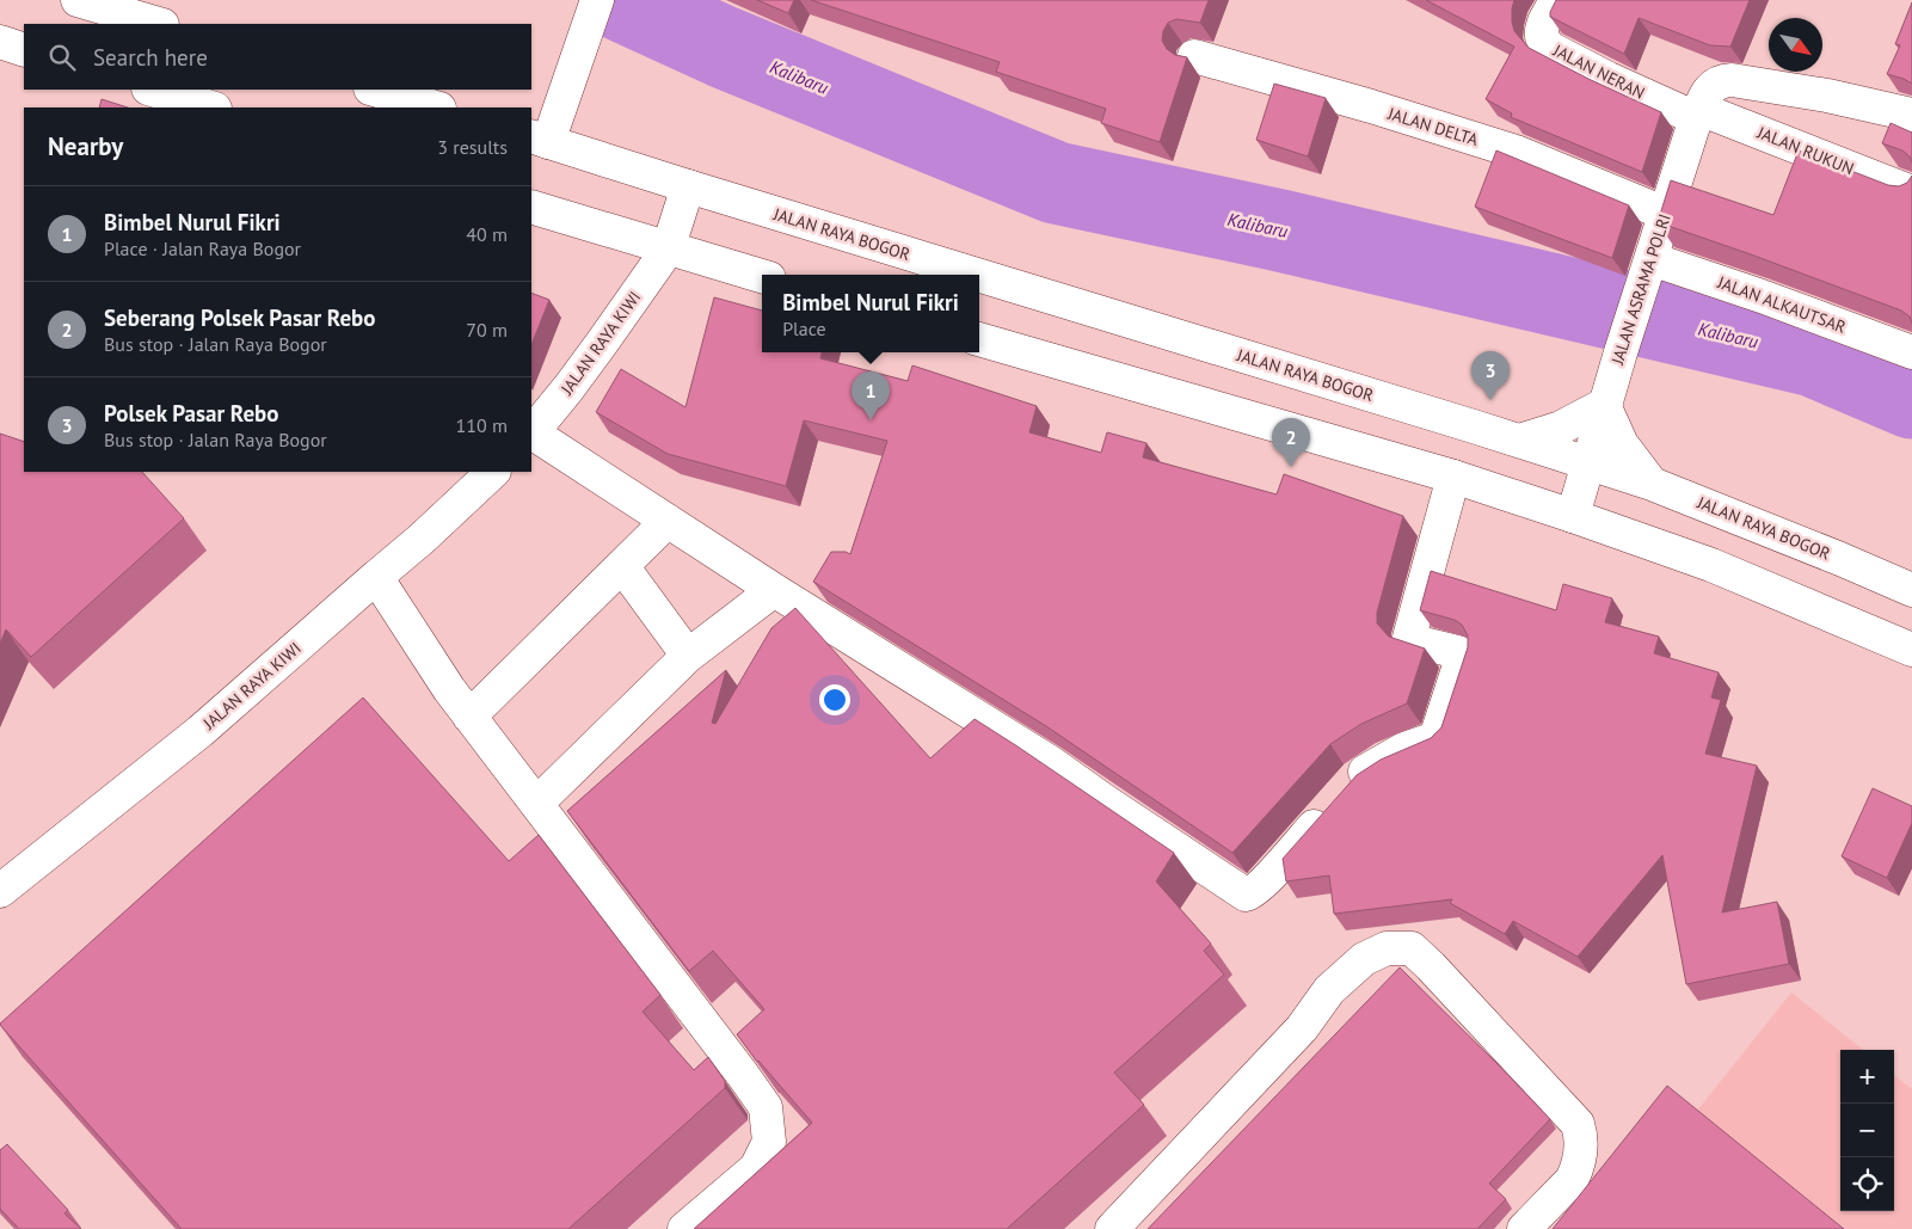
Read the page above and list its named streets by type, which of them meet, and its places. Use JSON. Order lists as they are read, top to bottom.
{
  "streets": {
    "main road": [
      "JALAN NERAN",
      "JALAN DELTA",
      "JALAN RUKUN",
      "JALAN RAYA BOGOR",
      "JALAN ASRAMA POLRI",
      "JALAN ALKAUTSAR",
      "JALAN RAYA KIWI"
    ]
  },
  "crossings": [
    ["JALAN NERAN", "JALAN RUKUN"],
    ["JALAN NERAN", "JALAN ASRAMA POLRI"],
    ["JALAN DELTA", "JALAN ASRAMA POLRI"],
    ["JALAN RUKUN", "JALAN ASRAMA POLRI"],
    ["JALAN RAYA BOGOR", "JALAN ASRAMA POLRI"],
    ["JALAN ASRAMA POLRI", "JALAN ALKAUTSAR"]
  ],
  "water": ["Kalibaru"],
  "north": "bottom right",
  "page": {
    "search": "Search here",
    "heading": ["Nearby", "3 results"],
    "list": [
      {
        "mark": "1",
        "name": "Bimbel Nurul Fikri",
        "note": "Place · Jalan Raya Bogor",
        "value": "40 m"
      },
      {
        "mark": "2",
        "name": "Seberang Polsek Pasar Rebo",
        "note": "Bus stop · Jalan Raya Bogor",
        "value": "70 m"
      },
      {
        "mark": "3",
        "name": "Polsek Pasar Rebo",
        "note": "Bus stop · Jalan Raya Bogor",
        "value": "110 m"
      }
    ],
    "popup": ["Bimbel Nurul Fikri", "Place"],
    "pins": ["3", "1", "2"],
    "map_buttons": ["+", "−"]
  }
}
